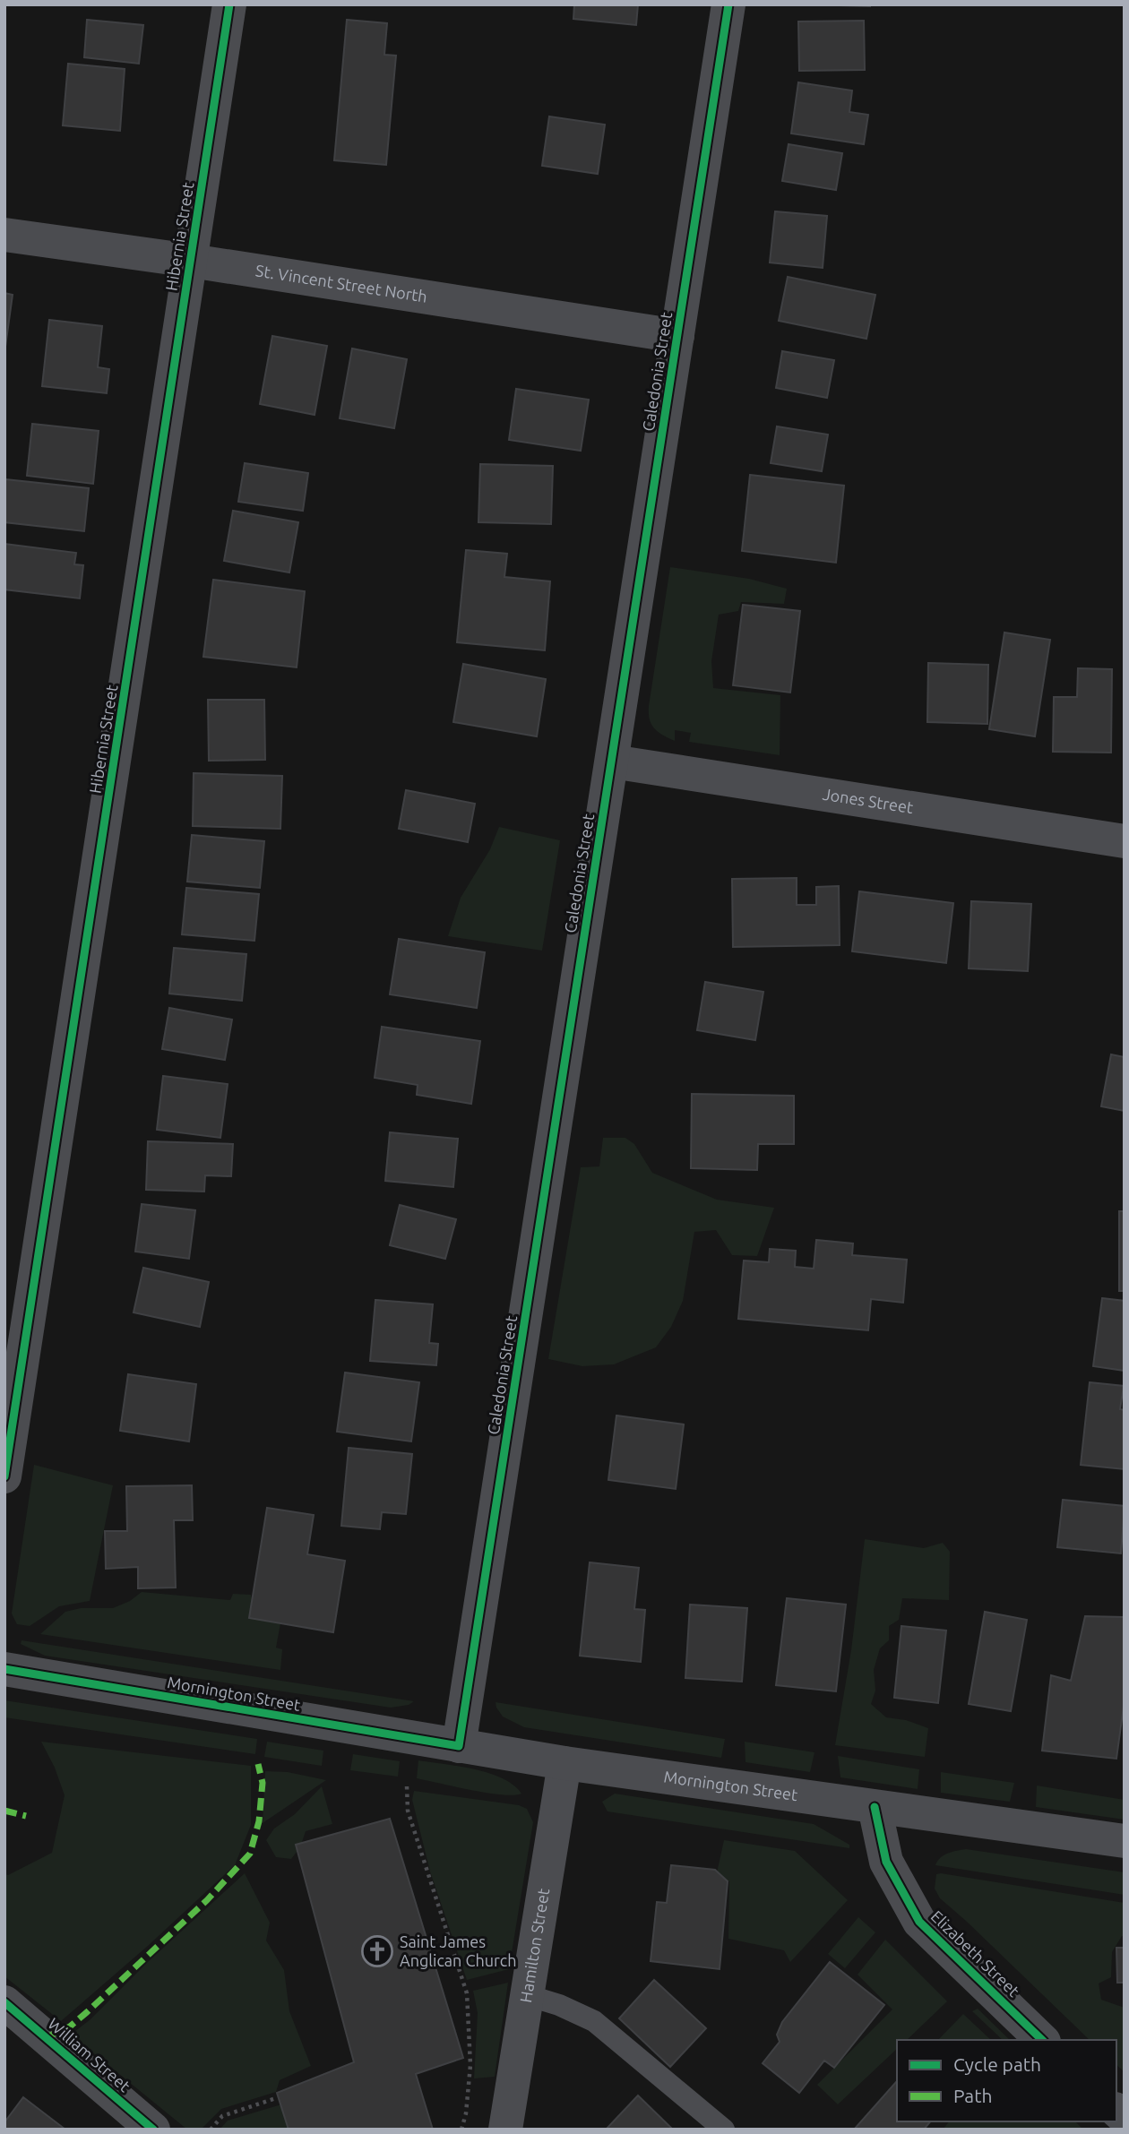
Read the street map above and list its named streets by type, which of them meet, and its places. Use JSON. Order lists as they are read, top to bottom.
{
  "streets": {
    "street": [
      "Hibernia Street",
      "St. Vincent Street North",
      "Caledonia Street",
      "Jones Street",
      "Mornington Street",
      "Hamilton Street",
      "Elizabeth Street",
      "William Street"
    ]
  },
  "crossings": [
    ["Hibernia Street", "St. Vincent Street North"],
    ["St. Vincent Street North", "Caledonia Street"],
    ["Caledonia Street", "Jones Street"],
    ["Caledonia Street", "Mornington Street"],
    ["Mornington Street", "Hamilton Street"],
    ["Mornington Street", "Elizabeth Street"]
  ],
  "places": {
    "church": ["Saint James Anglican Church"]
  },
  "legend": ["Cycle path", "Path"]
}
